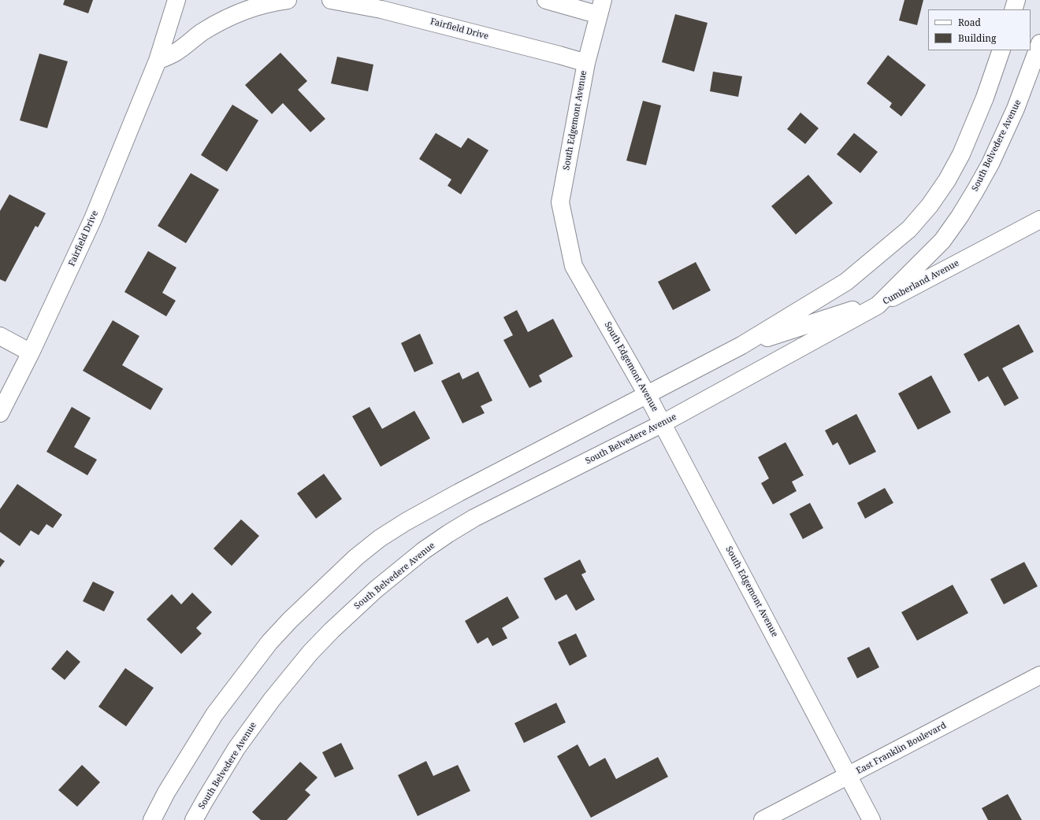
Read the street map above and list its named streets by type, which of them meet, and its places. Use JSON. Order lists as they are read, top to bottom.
{
  "streets": {
    "street": [
      "Fairfield Drive",
      "South Edgemont Avenue",
      "South Belvedere Avenue",
      "Cumberland Avenue",
      "East Franklin Boulevard"
    ]
  },
  "crossings": [
    ["Fairfield Drive", "South Edgemont Avenue"],
    ["South Edgemont Avenue", "South Belvedere Avenue"],
    ["South Edgemont Avenue", "East Franklin Boulevard"],
    ["South Belvedere Avenue", "Cumberland Avenue"]
  ],
  "legend": ["Road", "Building"]
}
